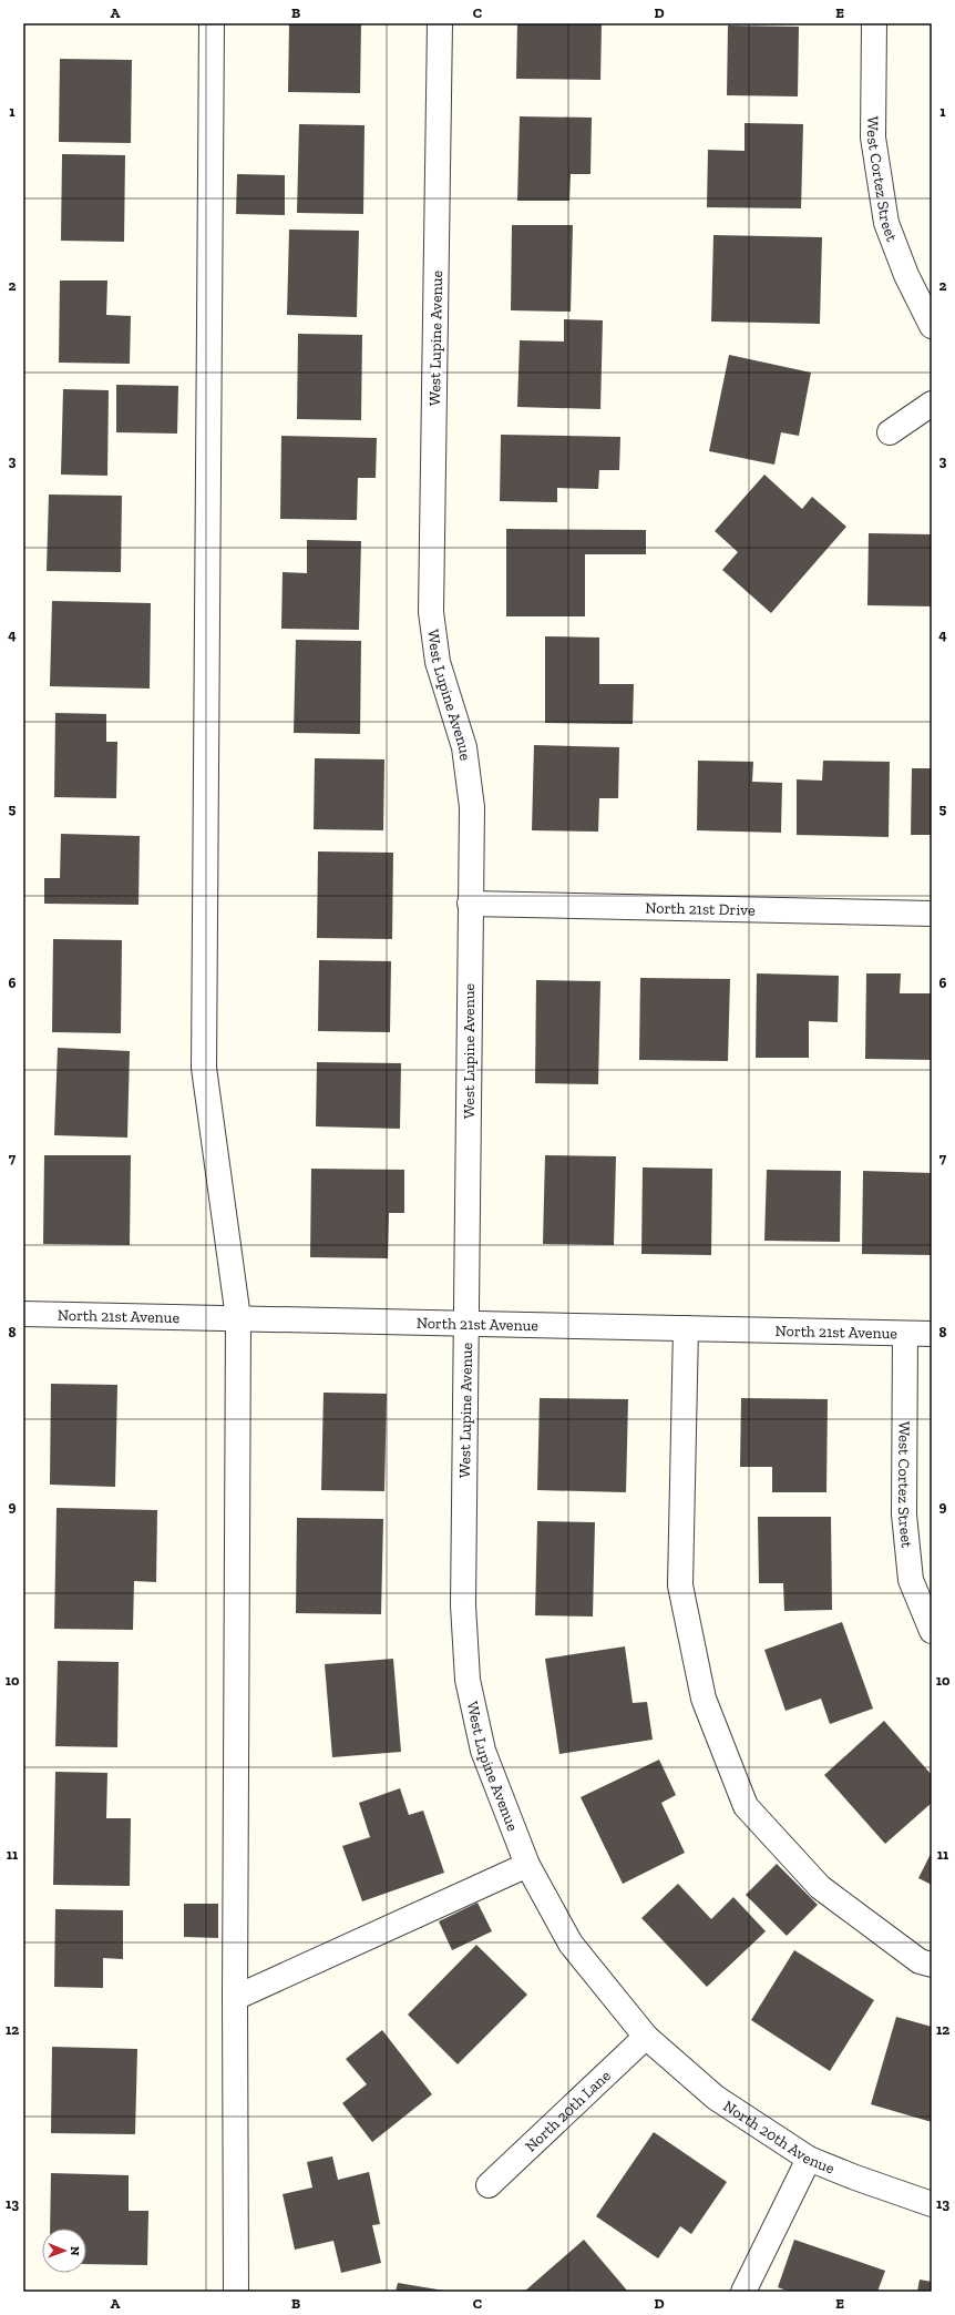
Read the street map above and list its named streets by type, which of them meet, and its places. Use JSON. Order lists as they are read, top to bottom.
{
  "streets": {
    "street": [
      "West Cortez Street",
      "West Lupine Avenue",
      "North 21st Drive",
      "North 21st Avenue",
      "North 20th Lane",
      "North 20th Avenue"
    ]
  },
  "crossings": [
    ["West Cortez Street", "North 21st Avenue"],
    ["West Lupine Avenue", "North 21st Drive"],
    ["West Lupine Avenue", "North 21st Avenue"],
    ["West Lupine Avenue", "North 20th Lane"],
    ["West Lupine Avenue", "North 20th Avenue"],
    ["North 20th Lane", "North 20th Avenue"]
  ],
  "north": "right",
  "grid": {
    "columns": [
      "A",
      "B",
      "C",
      "D",
      "E"
    ],
    "rows": [
      "1",
      "2",
      "3",
      "4",
      "5",
      "6",
      "7",
      "8",
      "9",
      "10",
      "11",
      "12",
      "13"
    ]
  }
}
